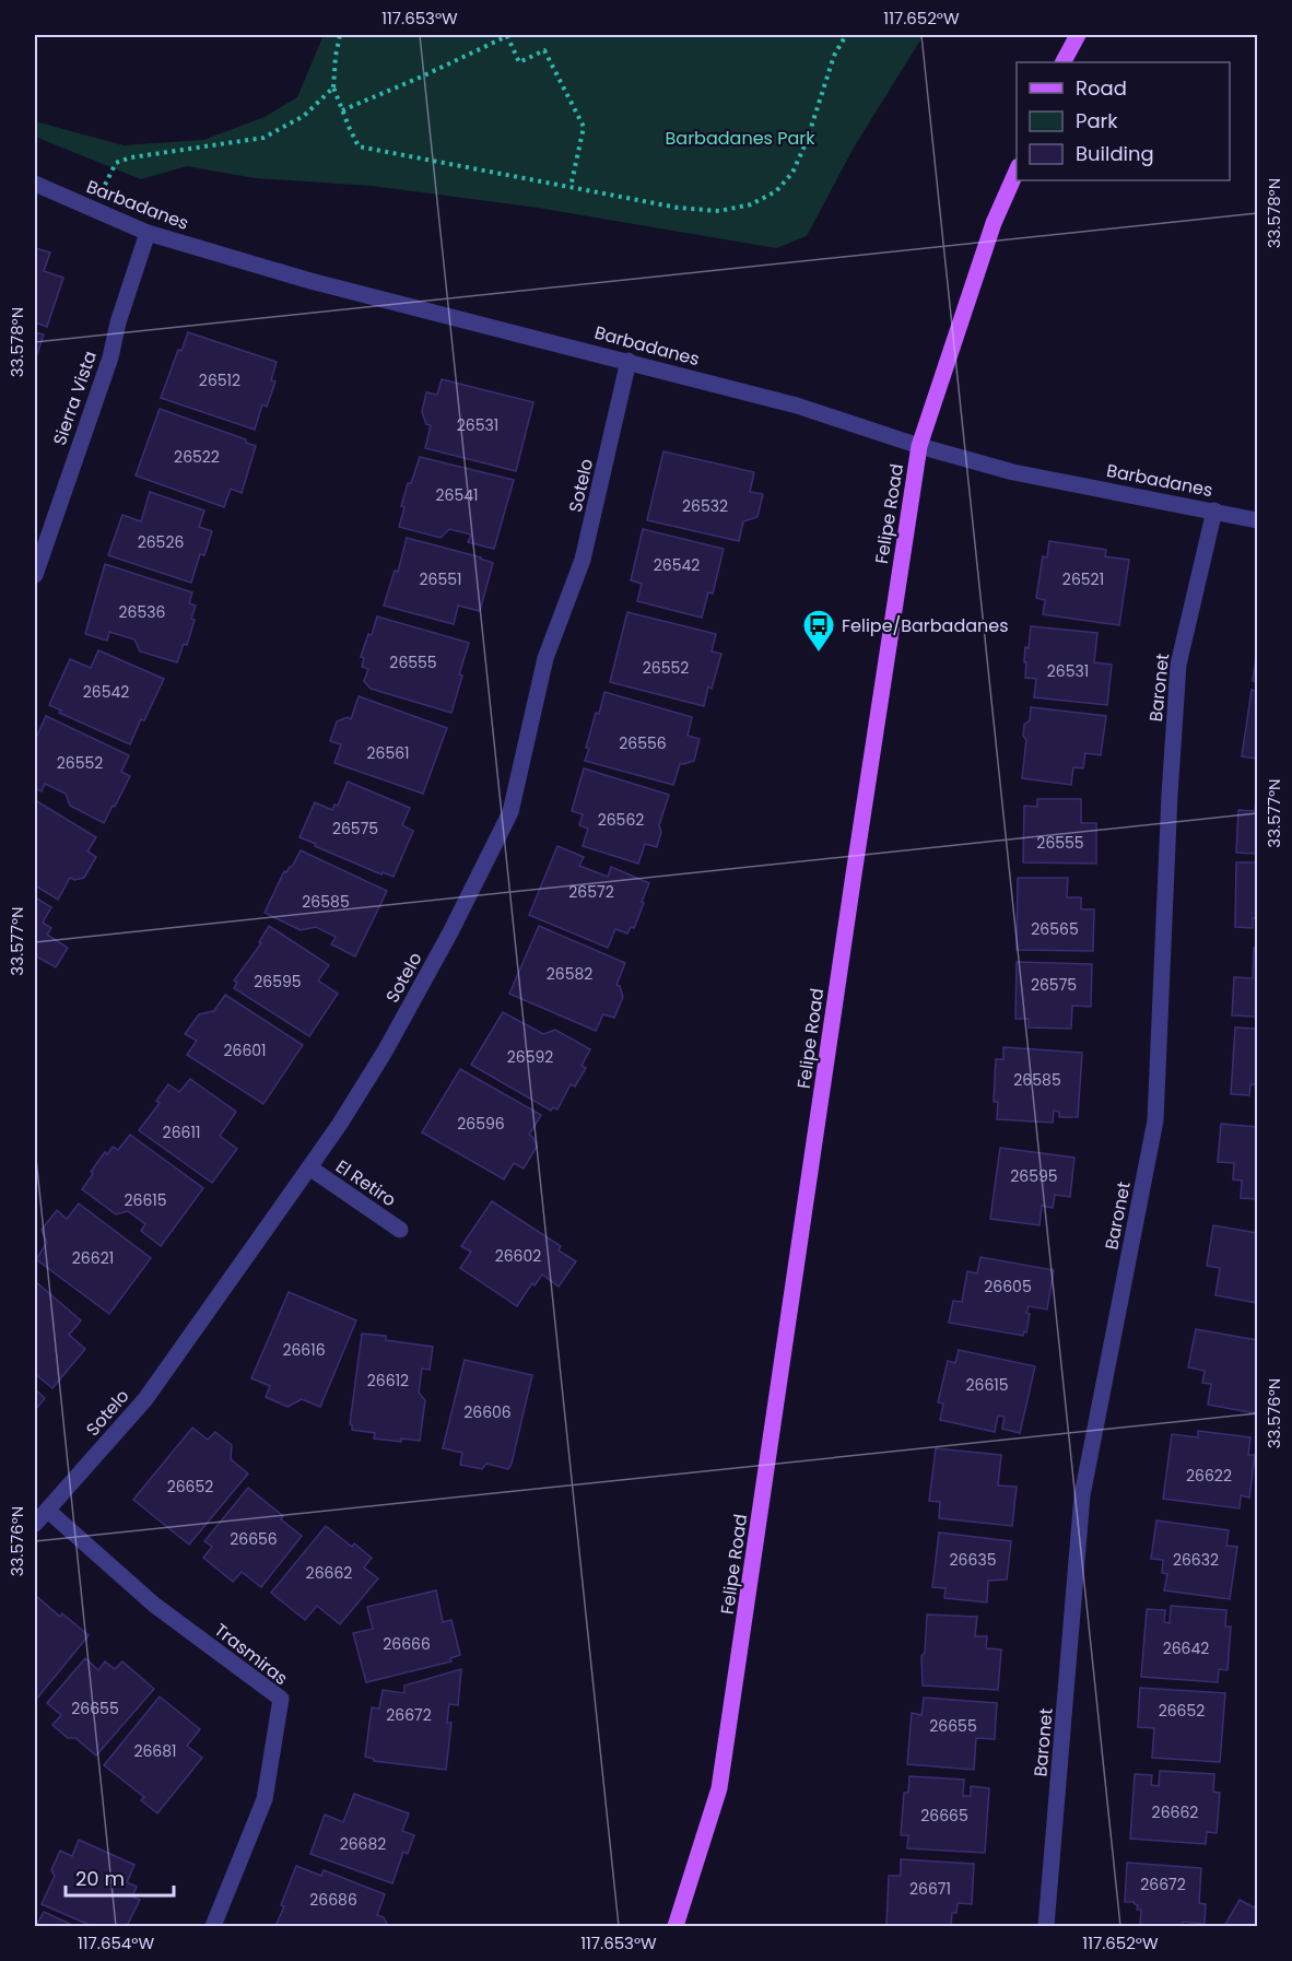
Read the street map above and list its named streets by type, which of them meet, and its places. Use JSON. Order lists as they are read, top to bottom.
{
  "streets": {
    "main road": ["Felipe Road"],
    "street": [
      "Barbadanes",
      "Sierra Vista",
      "Sotelo",
      "Baronet",
      "El Retiro",
      "Trasmiras"
    ]
  },
  "crossings": [
    ["Barbadanes", "Sierra Vista"],
    ["Barbadanes", "Sotelo"],
    ["Barbadanes", "Felipe Road"],
    ["Barbadanes", "Baronet"],
    ["Sotelo", "El Retiro"],
    ["Sotelo", "Trasmiras"]
  ],
  "parks": ["Barbadanes Park"],
  "places": {
    "bus stop": ["Felipe/Barbadanes"]
  },
  "house_numbers": [
    "26512",
    "26531",
    "26522",
    "26541",
    "26532",
    "26526",
    "26542",
    "26551",
    "26521",
    "26536",
    "26555",
    "26552",
    "26531",
    "26542",
    "26556",
    "26561",
    "26552",
    "26562",
    "26575",
    "26555",
    "26572",
    "26585",
    "26565",
    "26582",
    "26595",
    "26575",
    "26601",
    "26592",
    "26585",
    "26596",
    "26611",
    "26595",
    "26615",
    "26602",
    "26621",
    "26605",
    "26616",
    "26612",
    "26615",
    "26606",
    "26622",
    "26652",
    "26656",
    "26635",
    "26632",
    "26662",
    "26666",
    "26642",
    "26655",
    "26652",
    "26672",
    "26655",
    "26681",
    "26662",
    "26665",
    "26682",
    "26672",
    "26671",
    "26686"
  ],
  "legend": ["Road", "Park", "Building"],
  "scale_bar": "20 m",
  "coordinates": [
    "117.653°W",
    "117.652°W",
    "33.578°N",
    "33.577°N",
    "33.576°N",
    "117.654°W"
  ]
}
